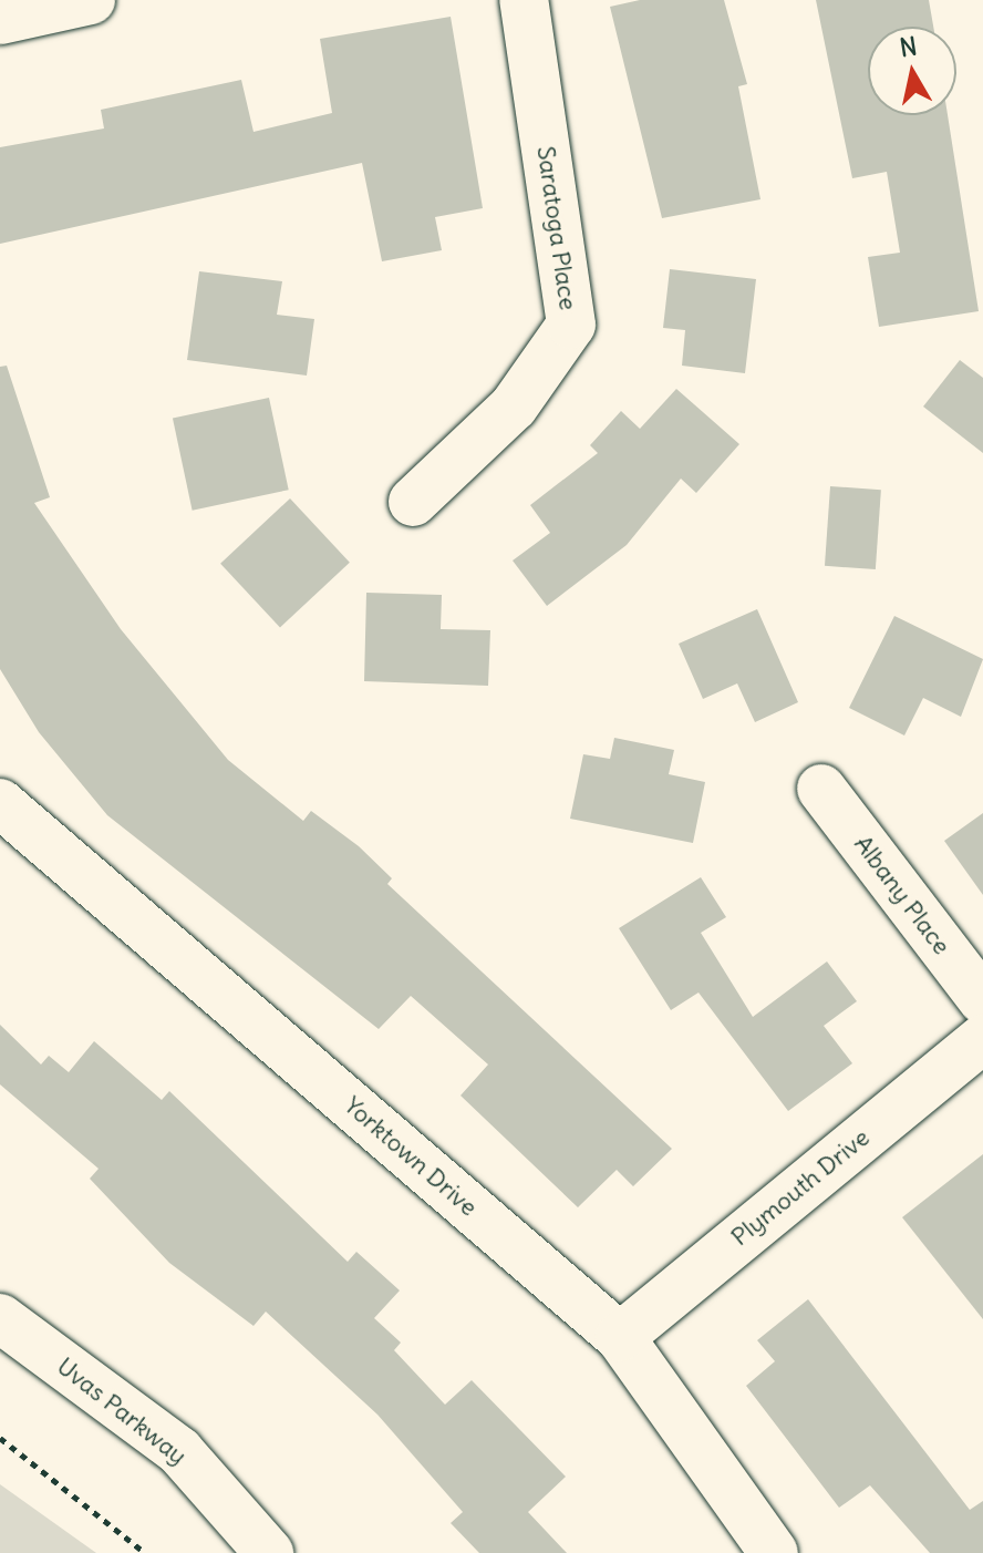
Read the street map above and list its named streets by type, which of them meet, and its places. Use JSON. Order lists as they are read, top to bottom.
{
  "streets": {
    "street": [
      "Saratoga Place",
      "Albany Place",
      "Yorktown Drive",
      "Plymouth Drive",
      "Uvas Parkway"
    ]
  },
  "crossings": [
    ["Yorktown Drive", "Plymouth Drive"]
  ],
  "north": "top"
}
